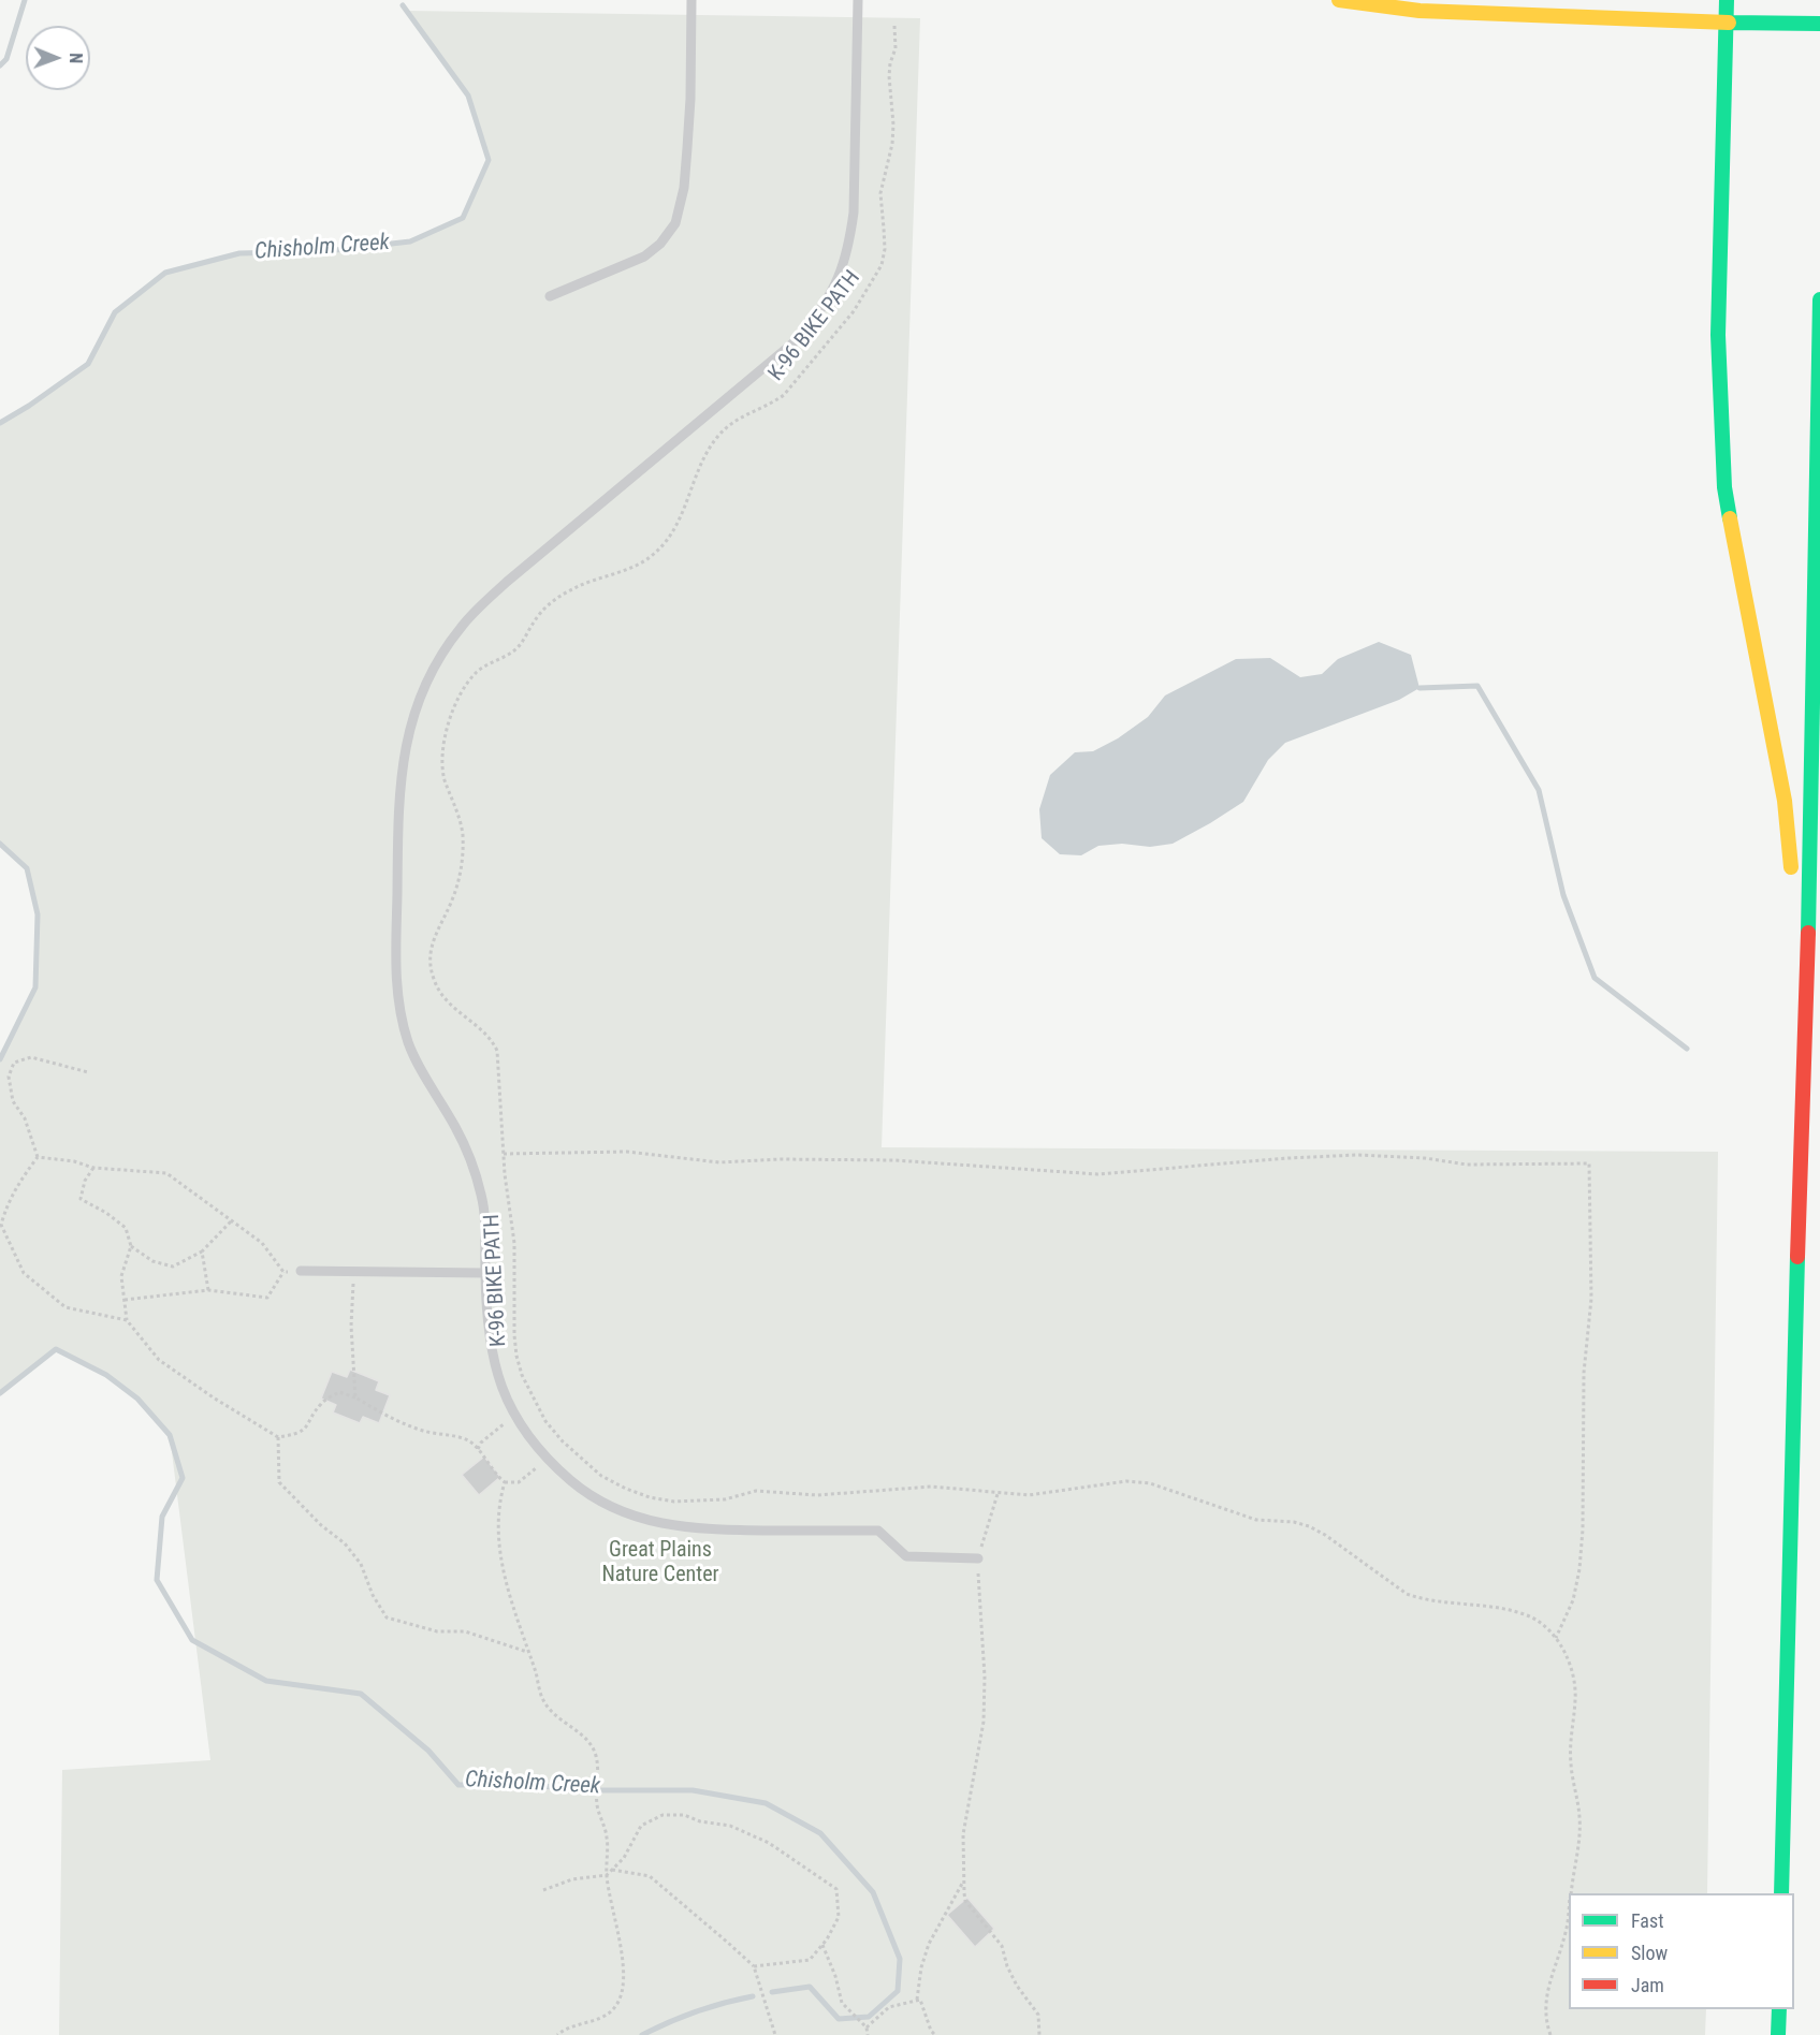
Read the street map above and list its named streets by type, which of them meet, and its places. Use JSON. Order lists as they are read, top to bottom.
{
  "streets": {
    "path": ["K-96 BIKE PATH"]
  },
  "water": ["Chisholm Creek"],
  "parks": ["Great Plains Nature Center"],
  "legend": ["Fast", "Slow", "Jam"],
  "north": "right"
}
